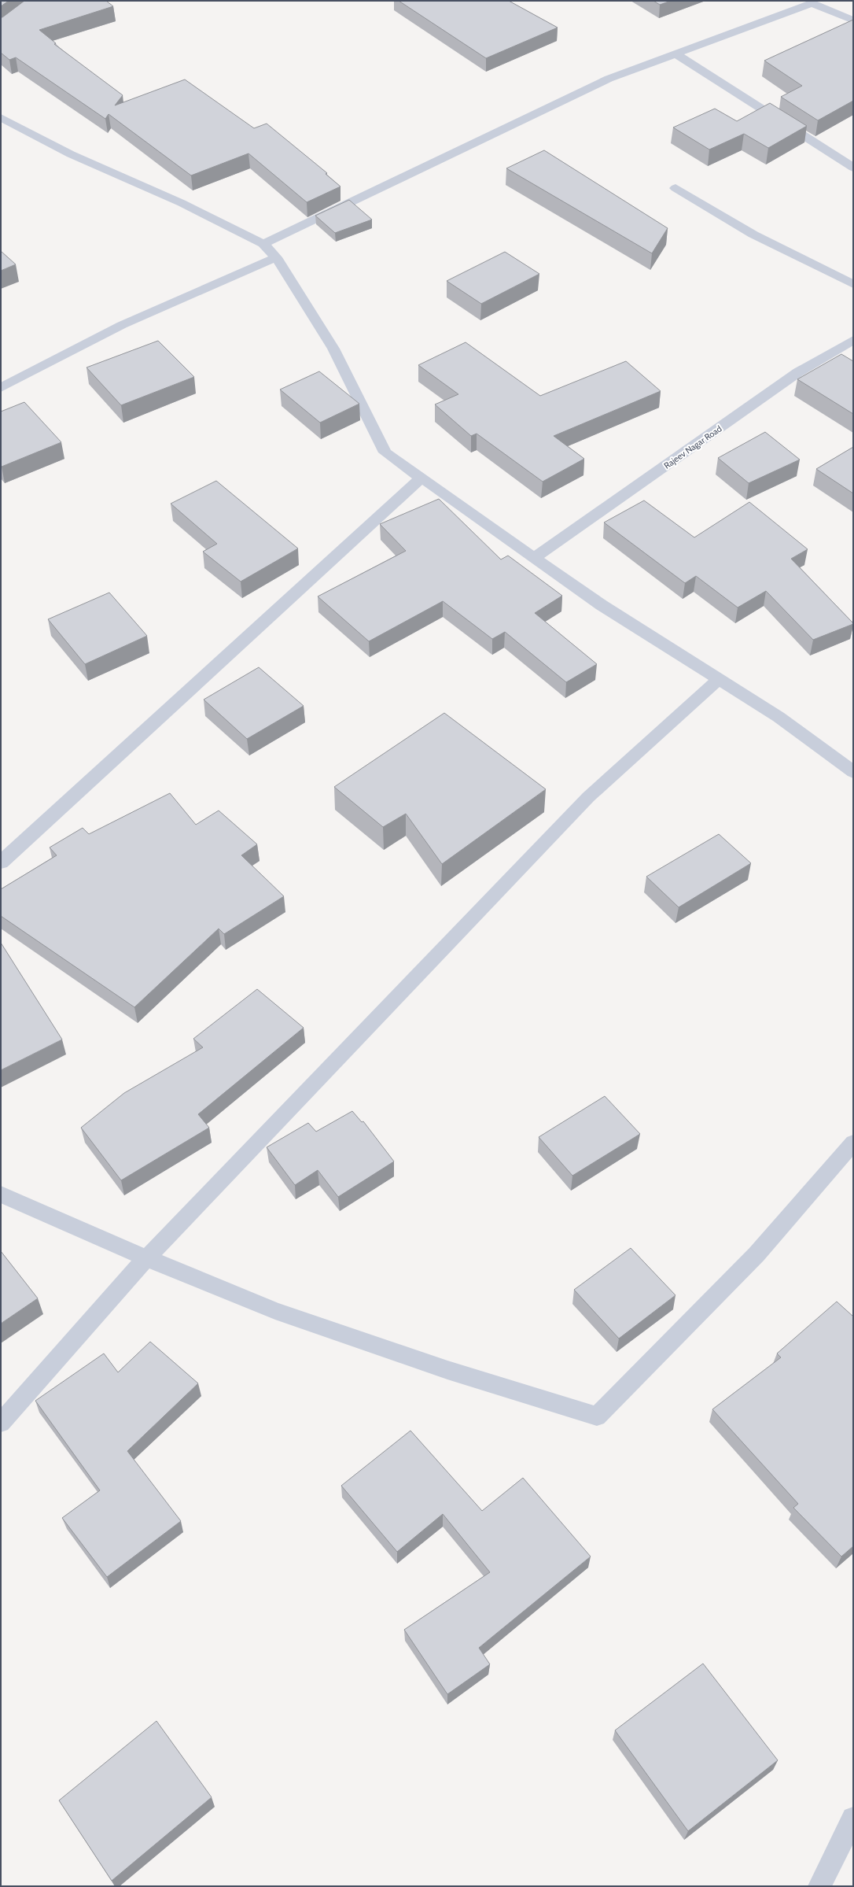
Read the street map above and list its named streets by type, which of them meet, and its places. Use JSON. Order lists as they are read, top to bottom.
{
  "streets": {
    "street": ["Rajeev Nagar Road"]
  }
}
